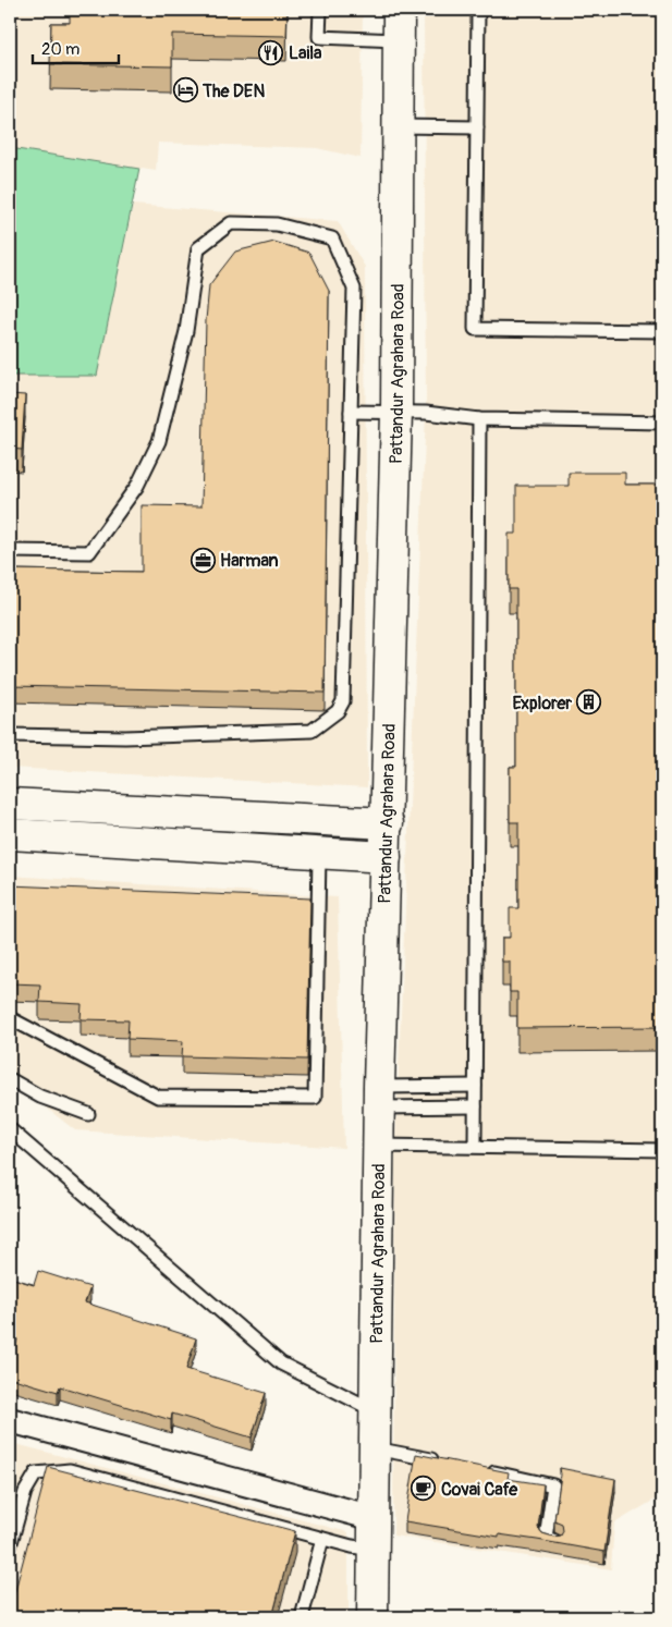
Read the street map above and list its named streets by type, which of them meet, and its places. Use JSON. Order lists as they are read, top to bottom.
{
  "streets": {
    "street": ["Pattandur Agrahara Road"]
  },
  "places": {
    "restaurant": ["Laila"],
    "hotel": ["The DEN"],
    "office": ["Harman"],
    "building": ["Explorer"],
    "cafe": ["Covai Cafe"]
  },
  "scale_bar": "20 m"
}
